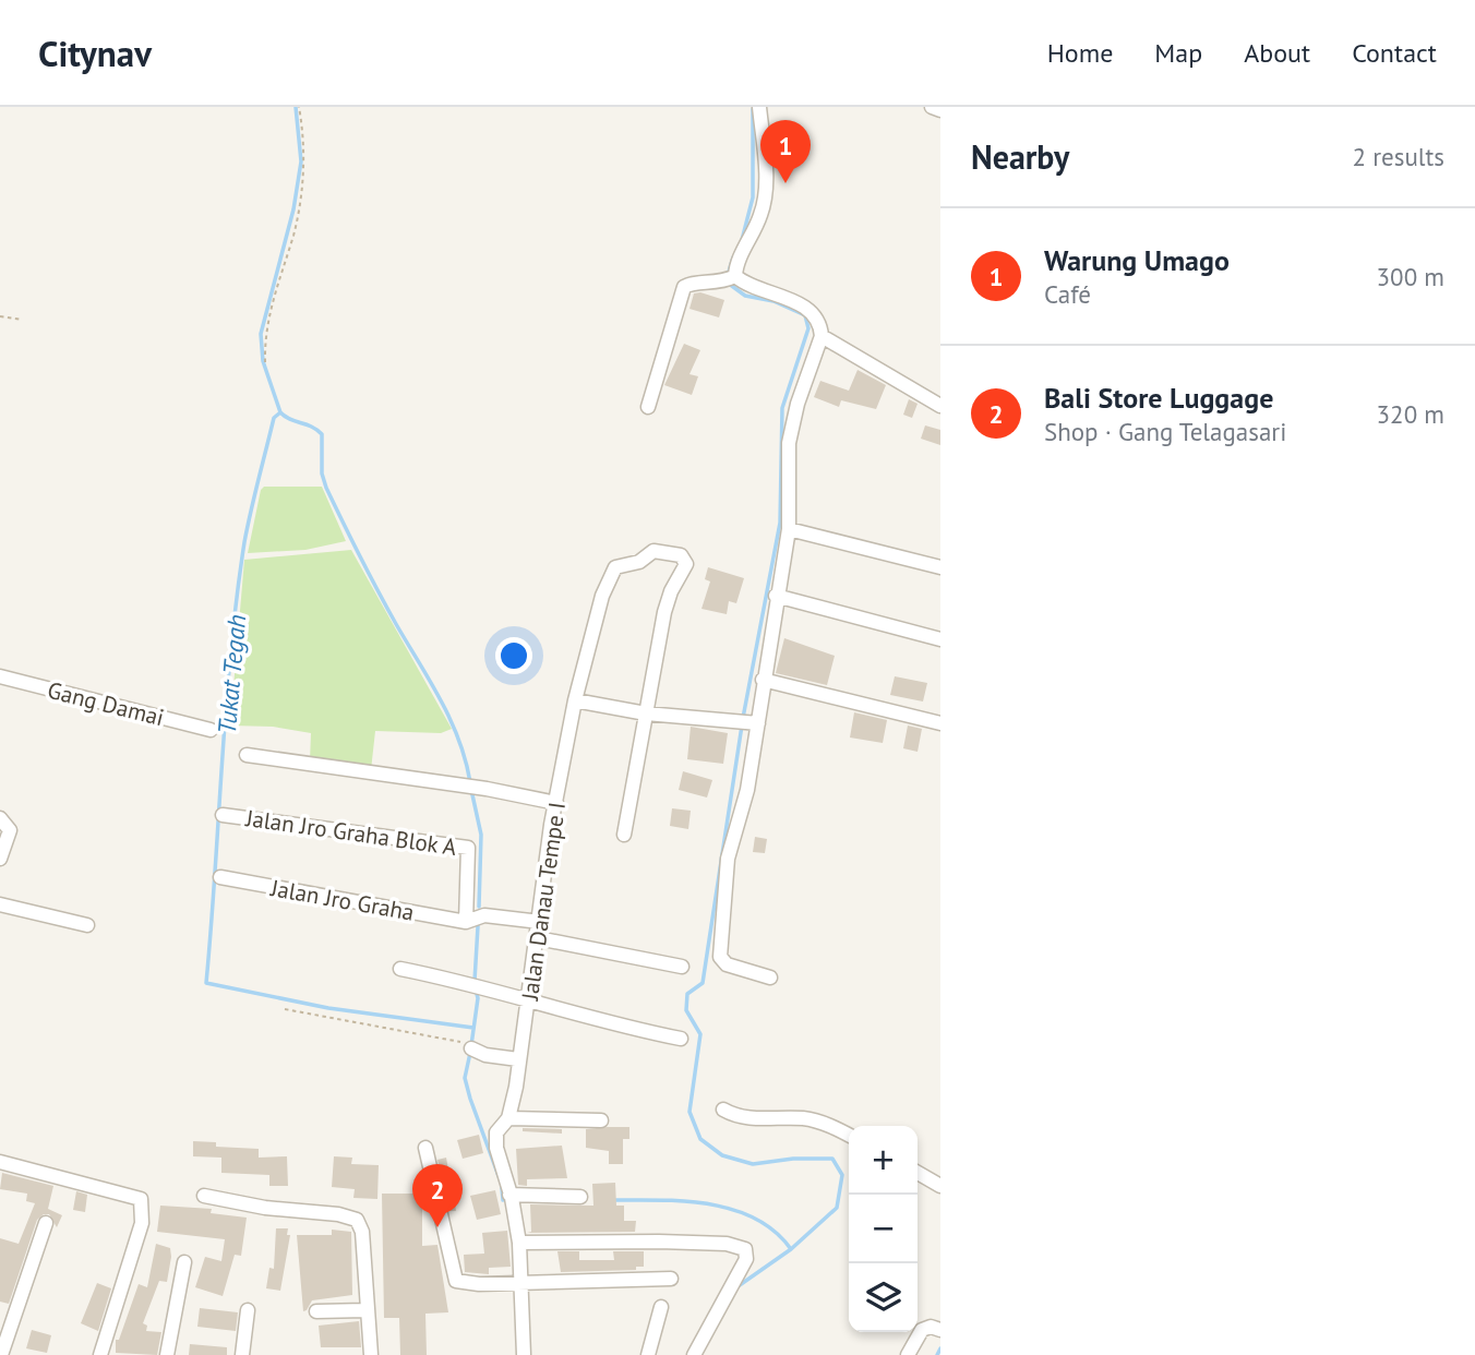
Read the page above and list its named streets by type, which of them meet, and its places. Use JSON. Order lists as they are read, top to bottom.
{
  "streets": {
    "street": [
      "Gang Damai",
      "Jalan Jro Graha Blok A",
      "Jalan Jro Graha",
      "Jalan Danau Tempe I"
    ]
  },
  "crossings": [
    ["Jalan Jro Graha Blok A", "Jalan Jro Graha"]
  ],
  "water": ["Tukat Tegah"],
  "page": {
    "header": "Citynav",
    "nav": [
      "Home",
      "Map",
      "About",
      "Contact"
    ],
    "heading": ["Nearby", "2 results"],
    "pins": ["1", "2"],
    "list": [
      {
        "mark": "1",
        "name": "Warung Umago",
        "note": "Café",
        "value": "300 m"
      },
      {
        "mark": "2",
        "name": "Bali Store Luggage",
        "note": "Shop · Gang Telagasari",
        "value": "320 m"
      }
    ],
    "map_buttons": ["+", "−"]
  }
}
